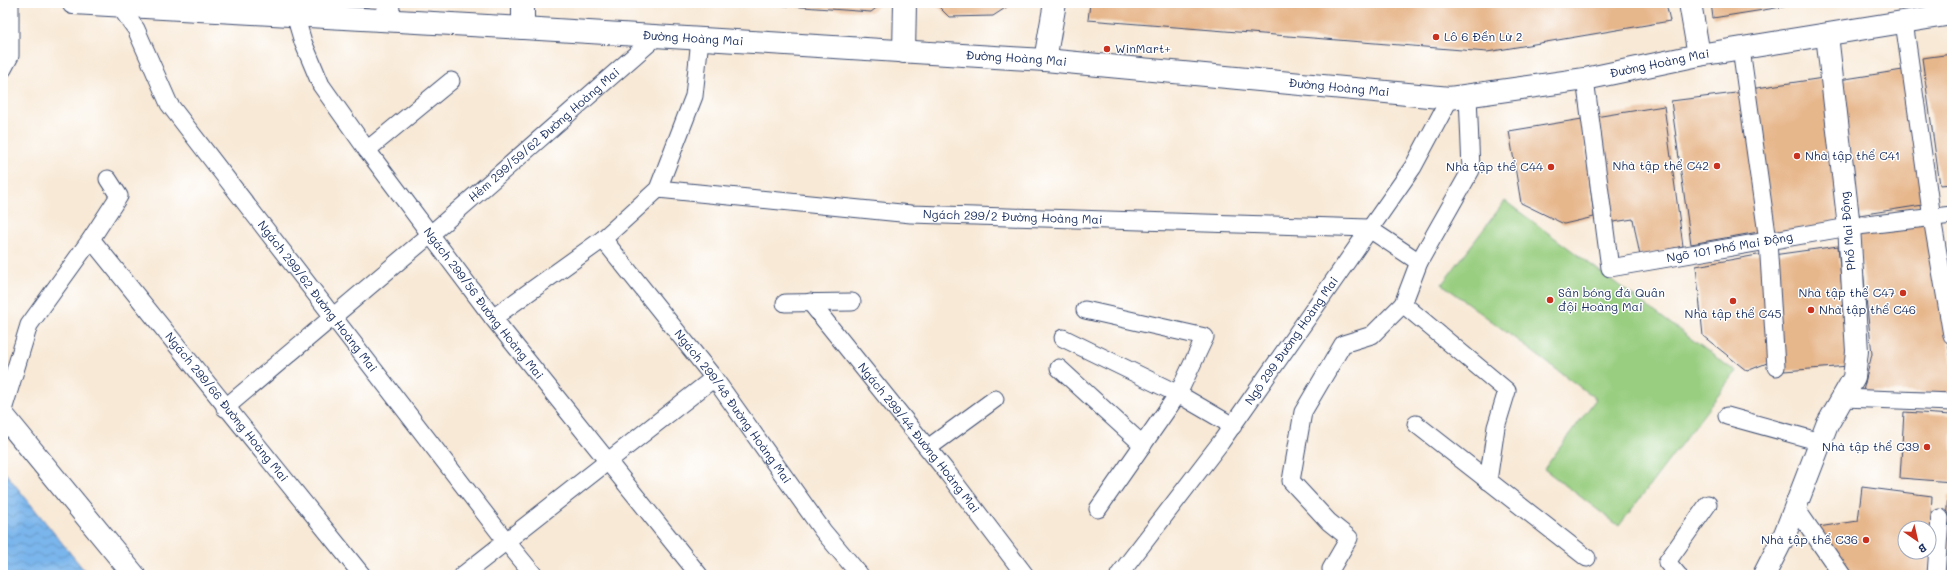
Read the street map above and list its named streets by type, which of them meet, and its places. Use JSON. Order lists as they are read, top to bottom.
{
  "streets": {
    "street": ["Đường Hoàng Mai", "Phố Mai Động"],
    "lane": [
      "Hẻm 299/59/62 Đường Hoàng Mai",
      "Ngách 299/2 Đường Hoàng Mai",
      "Ngõ 101 Phố Mai Động",
      "Ngách 299/62 Đường Hoàng Mai",
      "Ngách 299/56 Đường Hoàng Mai",
      "Ngõ 299 Đường Hoàng Mai",
      "Ngách 299/48 Đường Hoàng Mai",
      "Ngách 299/66 Đường Hoàng Mai",
      "Ngách 299/44 Đường Hoàng Mai"
    ]
  },
  "crossings": [
    ["Đường Hoàng Mai", "Hẻm 299/59/62 Đường Hoàng Mai"],
    ["Đường Hoàng Mai", "Phố Mai Động"],
    ["Đường Hoàng Mai", "Ngõ 101 Phố Mai Động"],
    ["Đường Hoàng Mai", "Ngách 299/62 Đường Hoàng Mai"],
    ["Đường Hoàng Mai", "Ngách 299/56 Đường Hoàng Mai"],
    ["Đường Hoàng Mai", "Ngõ 299 Đường Hoàng Mai"],
    ["Hẻm 299/59/62 Đường Hoàng Mai", "Ngách 299/62 Đường Hoàng Mai"],
    ["Hẻm 299/59/62 Đường Hoàng Mai", "Ngách 299/56 Đường Hoàng Mai"],
    ["Hẻm 299/59/62 Đường Hoàng Mai", "Ngách 299/66 Đường Hoàng Mai"],
    ["Ngách 299/2 Đường Hoàng Mai", "Ngõ 299 Đường Hoàng Mai"],
    ["Phố Mai Động", "Ngõ 101 Phố Mai Động"]
  ],
  "places": [
    "Lô 6 Đền Lừ 2",
    "WinMart+",
    "Nhà tập thể C41",
    "Nhà tập thể C42",
    "Nhà tập thể C44",
    "Nhà tập thể C47",
    "Sân bóng đá Quân đội Hoàng Mai",
    "Nhà tập thể C45",
    "Nhà tập thể C46",
    "Nhà tập thể C39",
    "Nhà tập thể C36"
  ],
  "north": "bottom right"
}
